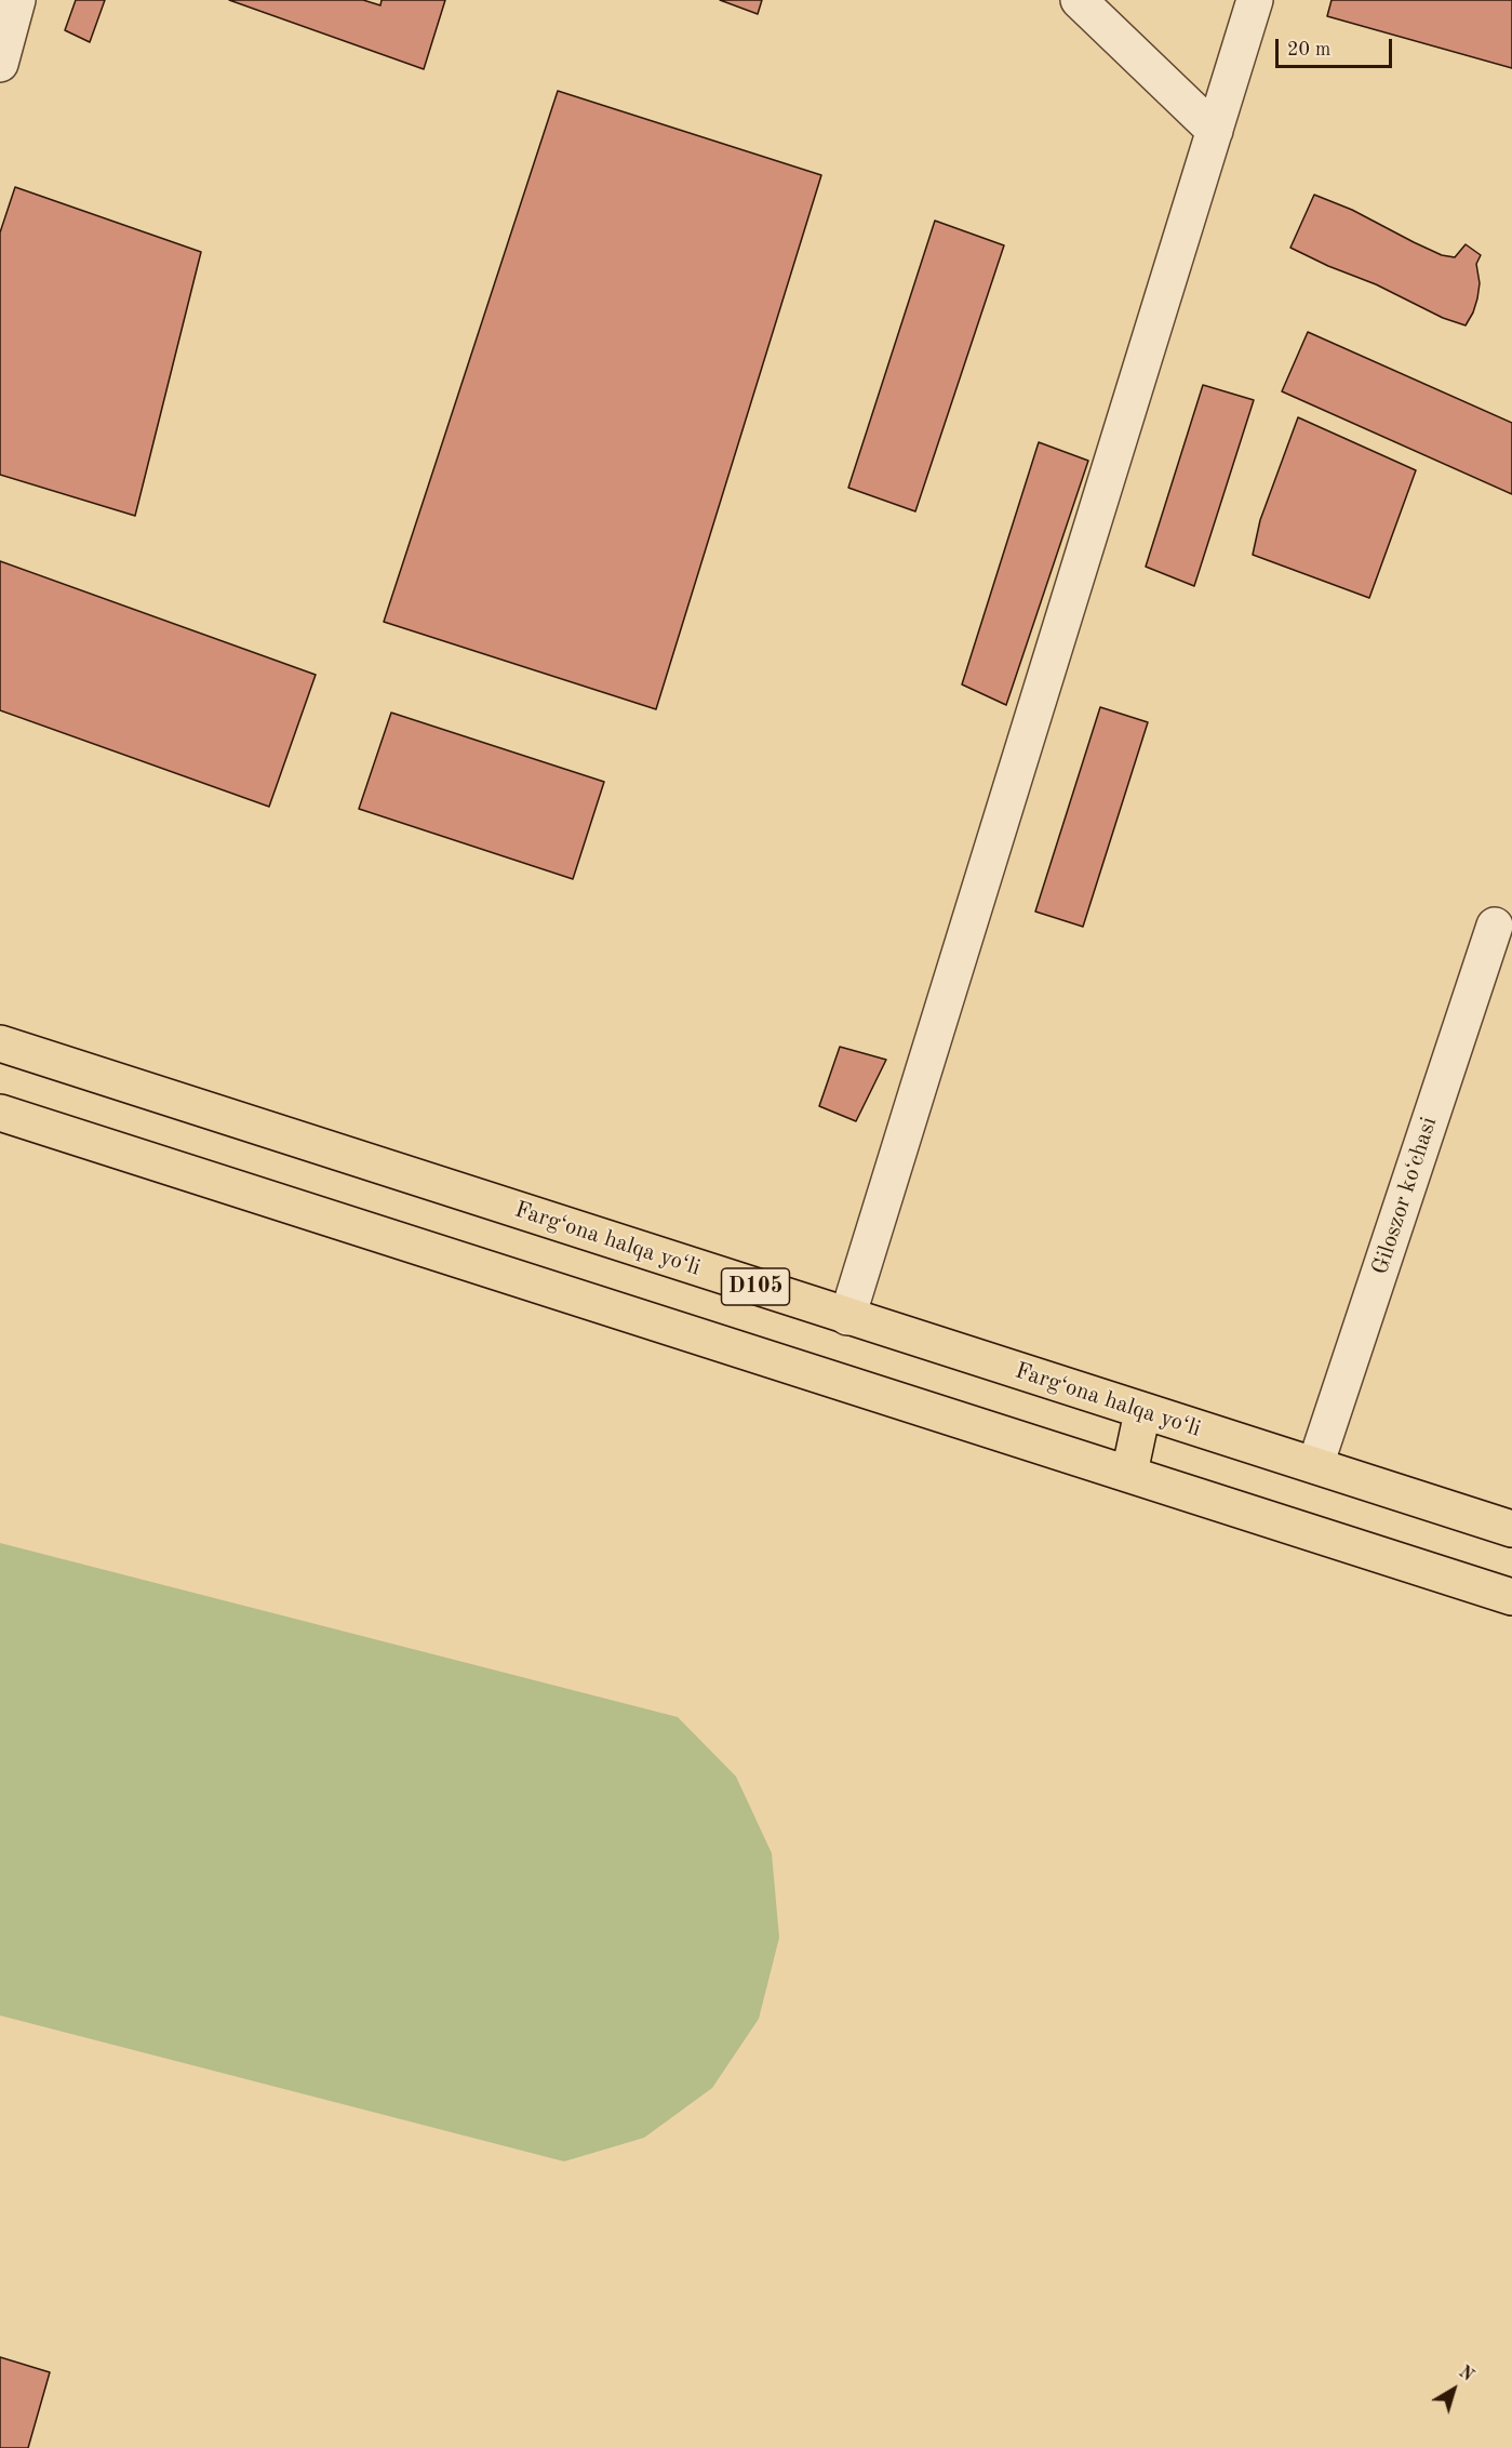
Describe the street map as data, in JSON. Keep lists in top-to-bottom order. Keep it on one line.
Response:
{"streets":{"highway":["Farg‘ona halqa yo‘li","D105"],"street":["Giloszor koʻchasi"]},"crossings":[["Giloszor koʻchasi","Farg‘ona halqa yo‘li"]],"scale_bar":"20 m","north":"top right"}
